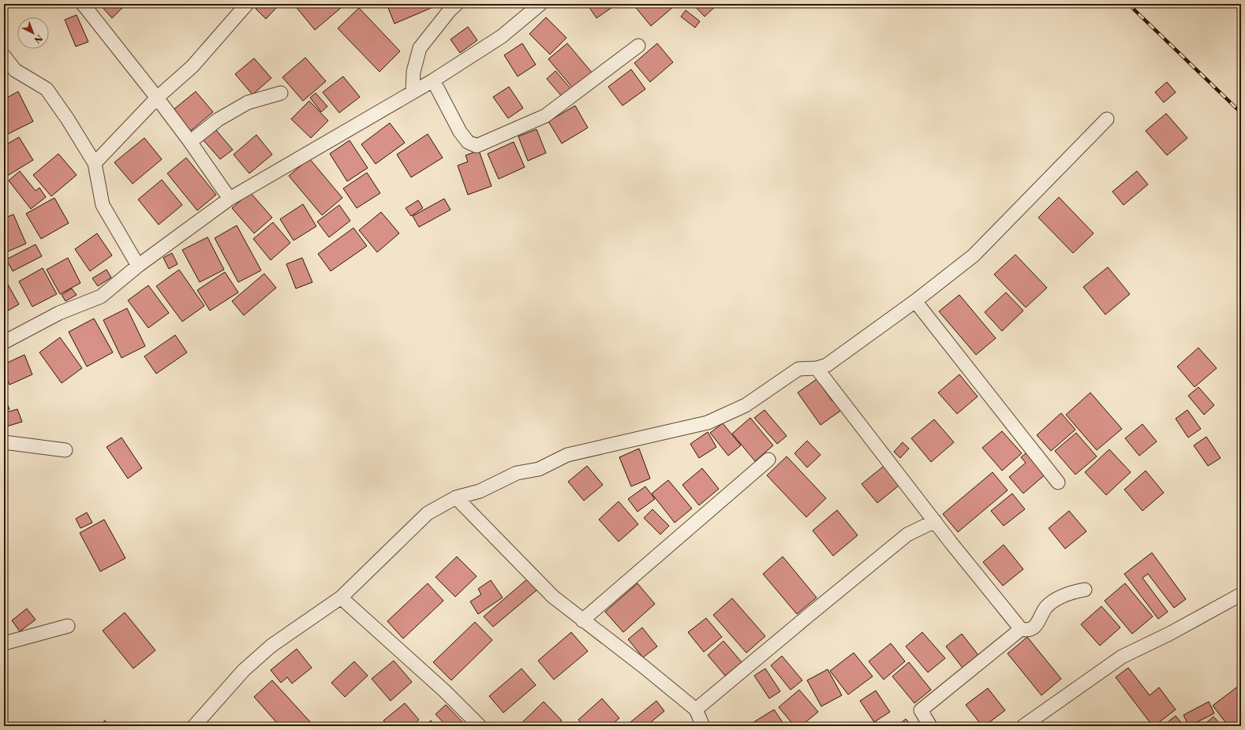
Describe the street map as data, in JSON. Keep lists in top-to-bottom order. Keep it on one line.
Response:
{"north":"bottom right"}
